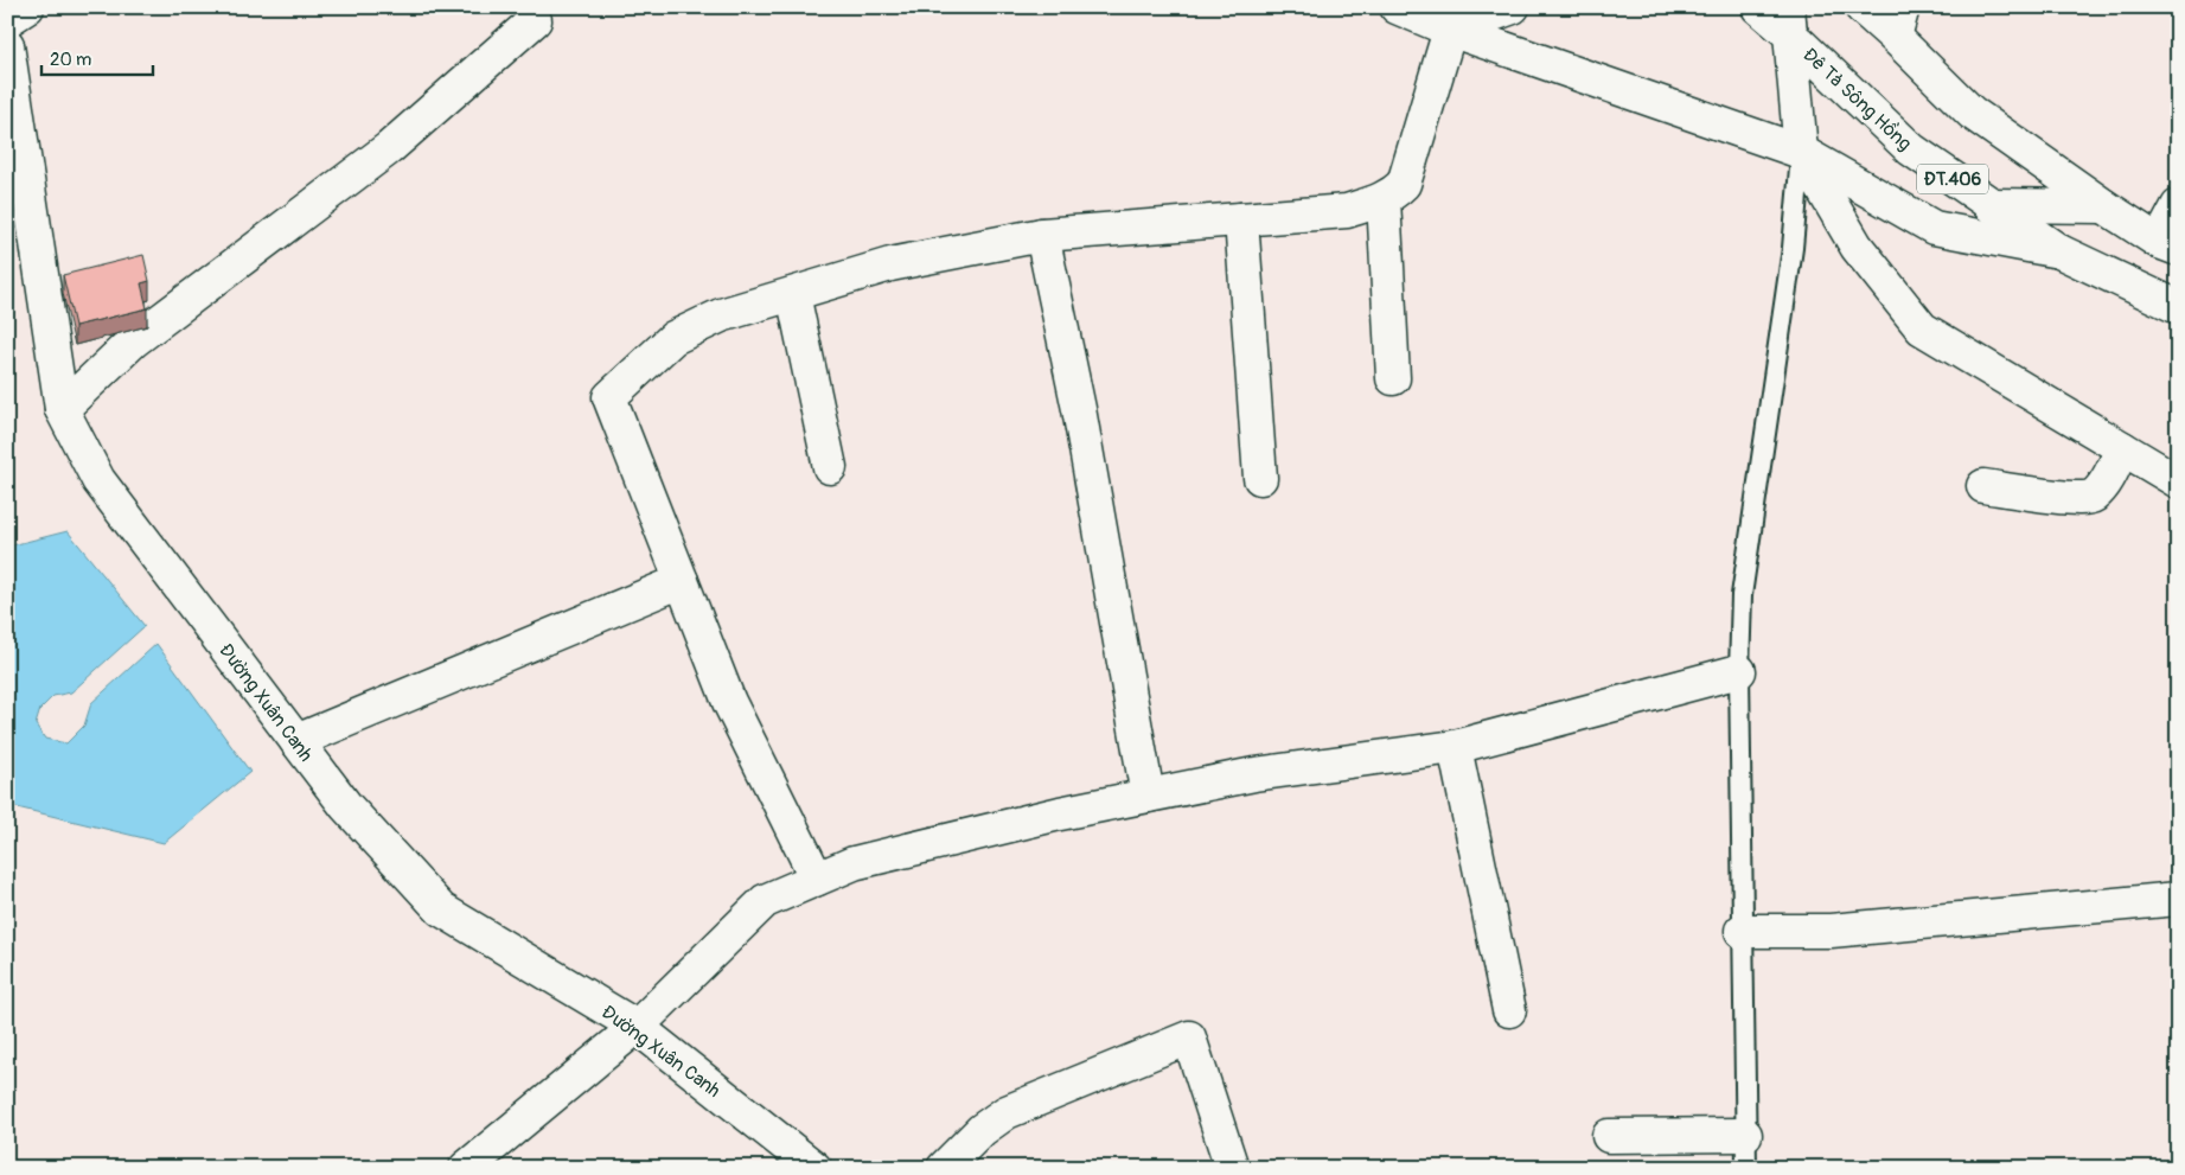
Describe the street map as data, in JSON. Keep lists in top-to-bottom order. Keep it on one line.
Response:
{"streets":{"street":["Đê Tả Sông Hồng","ĐT.406","Đường Xuân Canh"]},"scale_bar":"20 m"}
